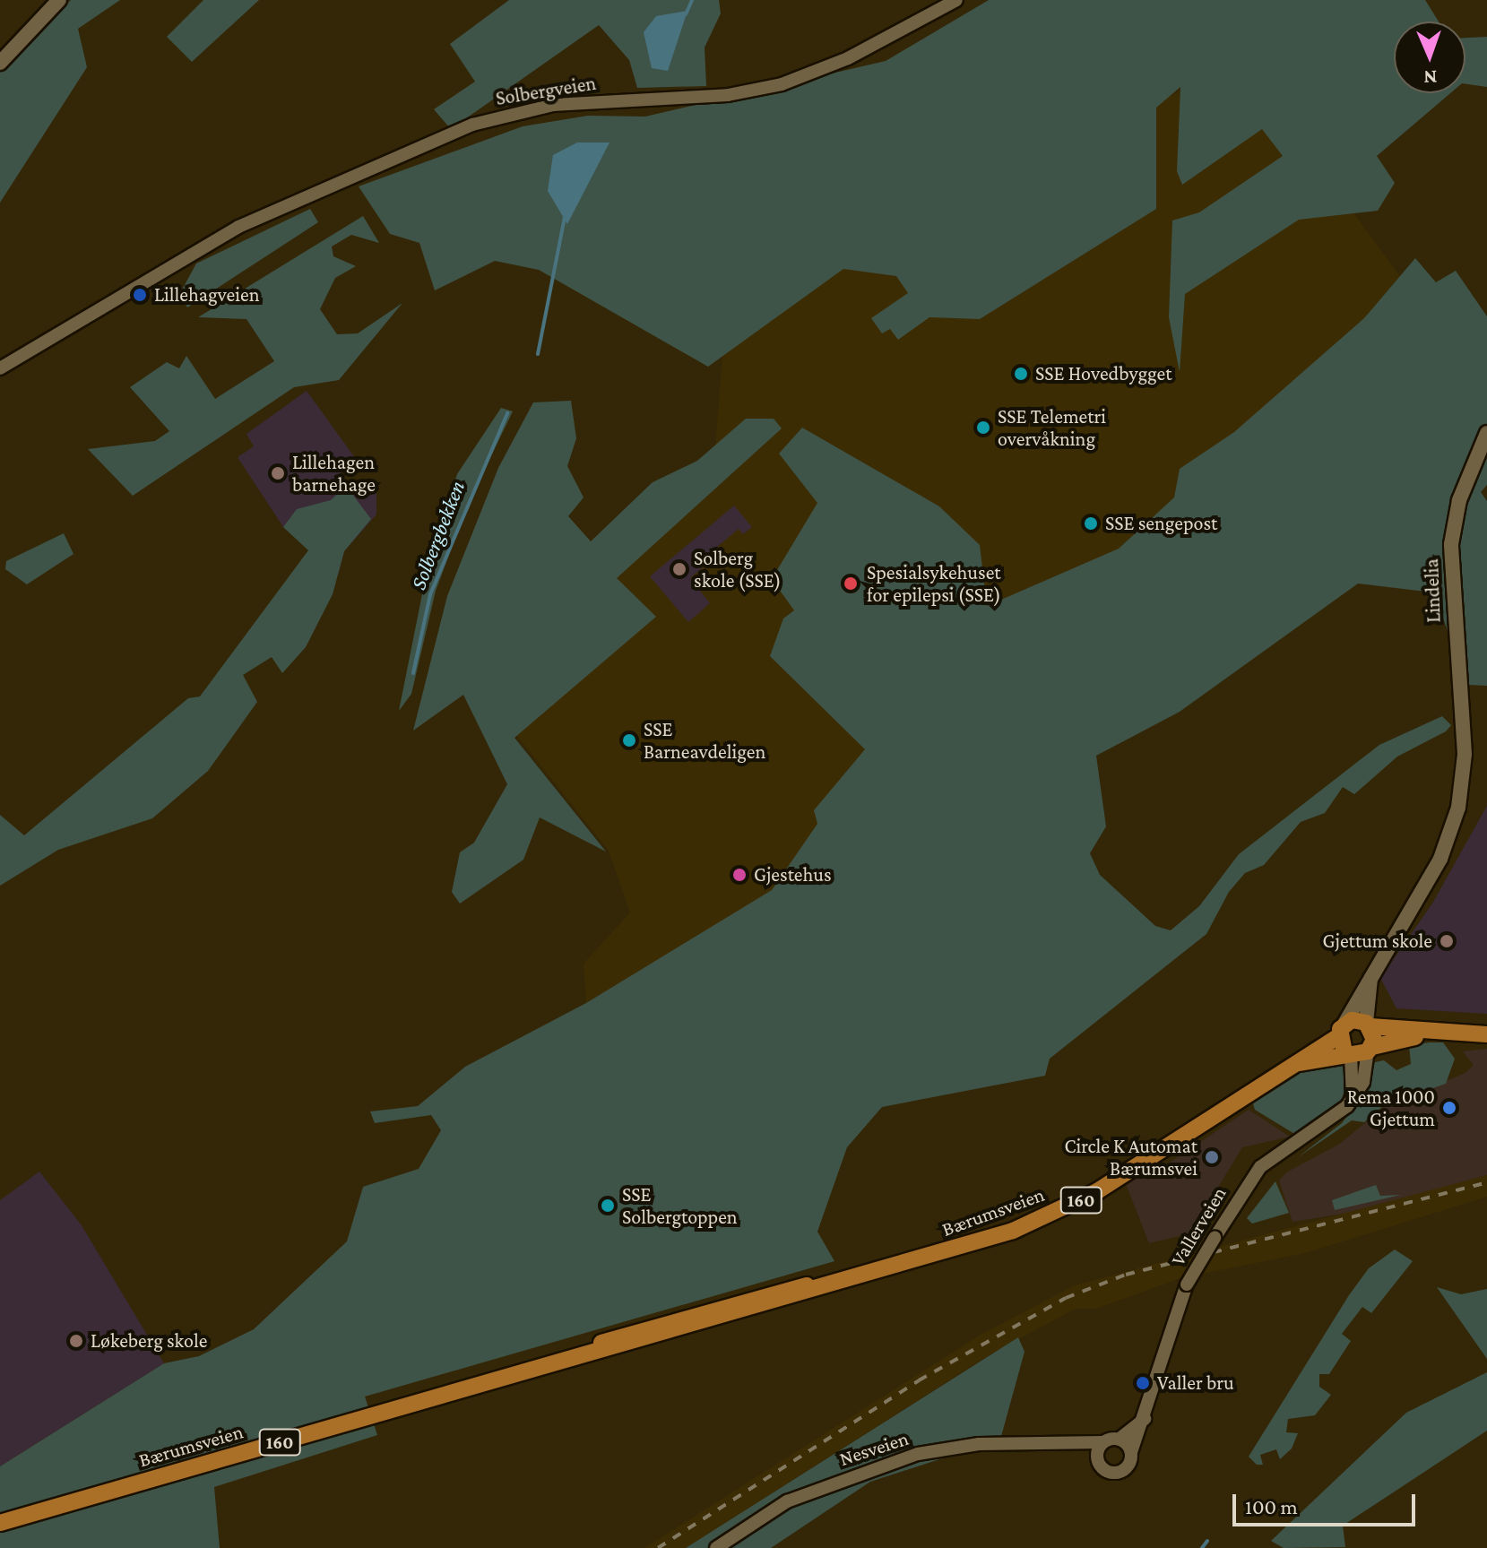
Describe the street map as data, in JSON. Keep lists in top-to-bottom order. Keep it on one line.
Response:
{"streets":{"main road":["Lindelia","160","Bærumsveien"],"street":["Solbergveien","Vallerveien","Nesveien"]},"crossings":[["160","Bærumsveien"],["160","Vallerveien"],["Vallerveien","Nesveien"]],"water":["Solbergbekken"],"places":["Lillehagveien","SSE Hovedbygget","SSE Telemetri overvåkning","Lillehagen barnehage","SSE sengepost","Solberg skole (SSE)","Spesialsykehuset for epilepsi (SSE)","SSE Barneavdeligen","Gjestehus","Gjettum skole","Rema 1000 Gjettum","Circle K Automat Bærumsvei","SSE Solbergtoppen","Løkeberg skole","Valler bru"],"scale_bar":"100 m","north":"bottom"}
